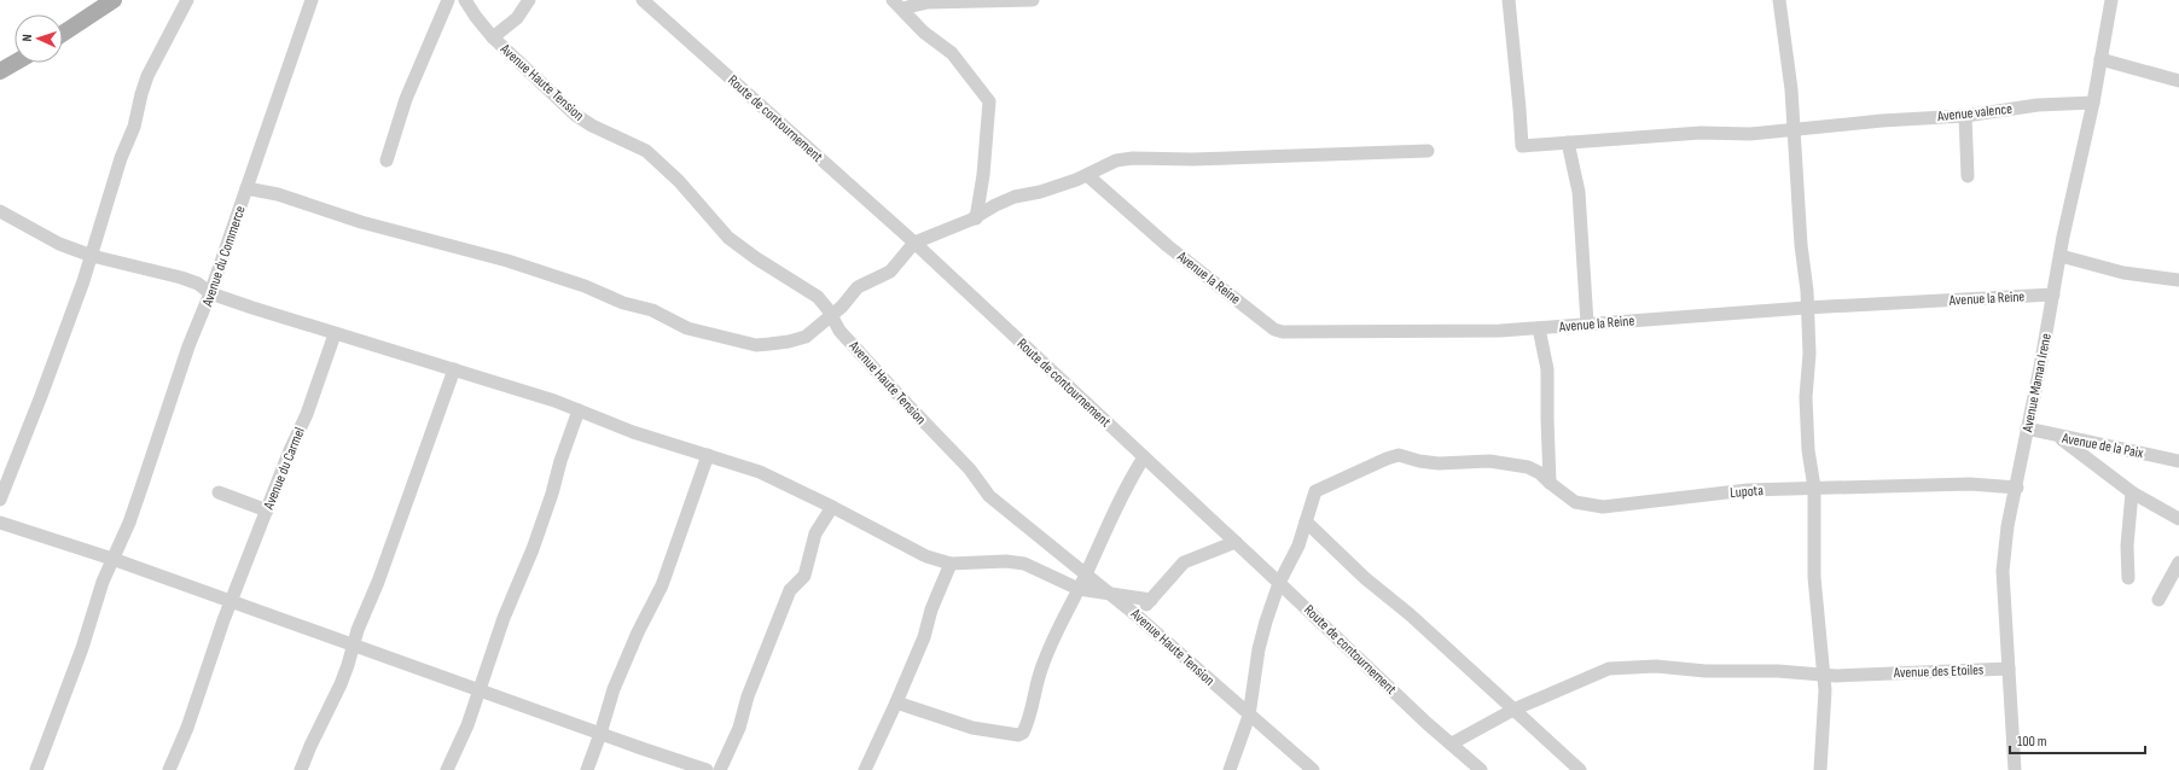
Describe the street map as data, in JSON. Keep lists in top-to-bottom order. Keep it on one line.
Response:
{"streets":{"street":["Avenue Haute Tension","Avenue valence","Route de contournement","Avenue du Commerce","Avenue la Reine","Avenue Maman Irene","Avenue de la Paix","Avenue du Carmel","Lupota","Avenue des Etoiles"]},"crossings":[["Avenue Haute Tension","Lupota"],["Avenue valence","Avenue Maman Irene"],["Route de contournement","Lupota"],["Route de contournement","Avenue des Etoiles"],["Avenue la Reine","Avenue Maman Irene"],["Avenue Maman Irene","Avenue de la Paix"],["Avenue Maman Irene","Lupota"],["Avenue Maman Irene","Avenue des Etoiles"]],"scale_bar":"100 m","north":"left"}
